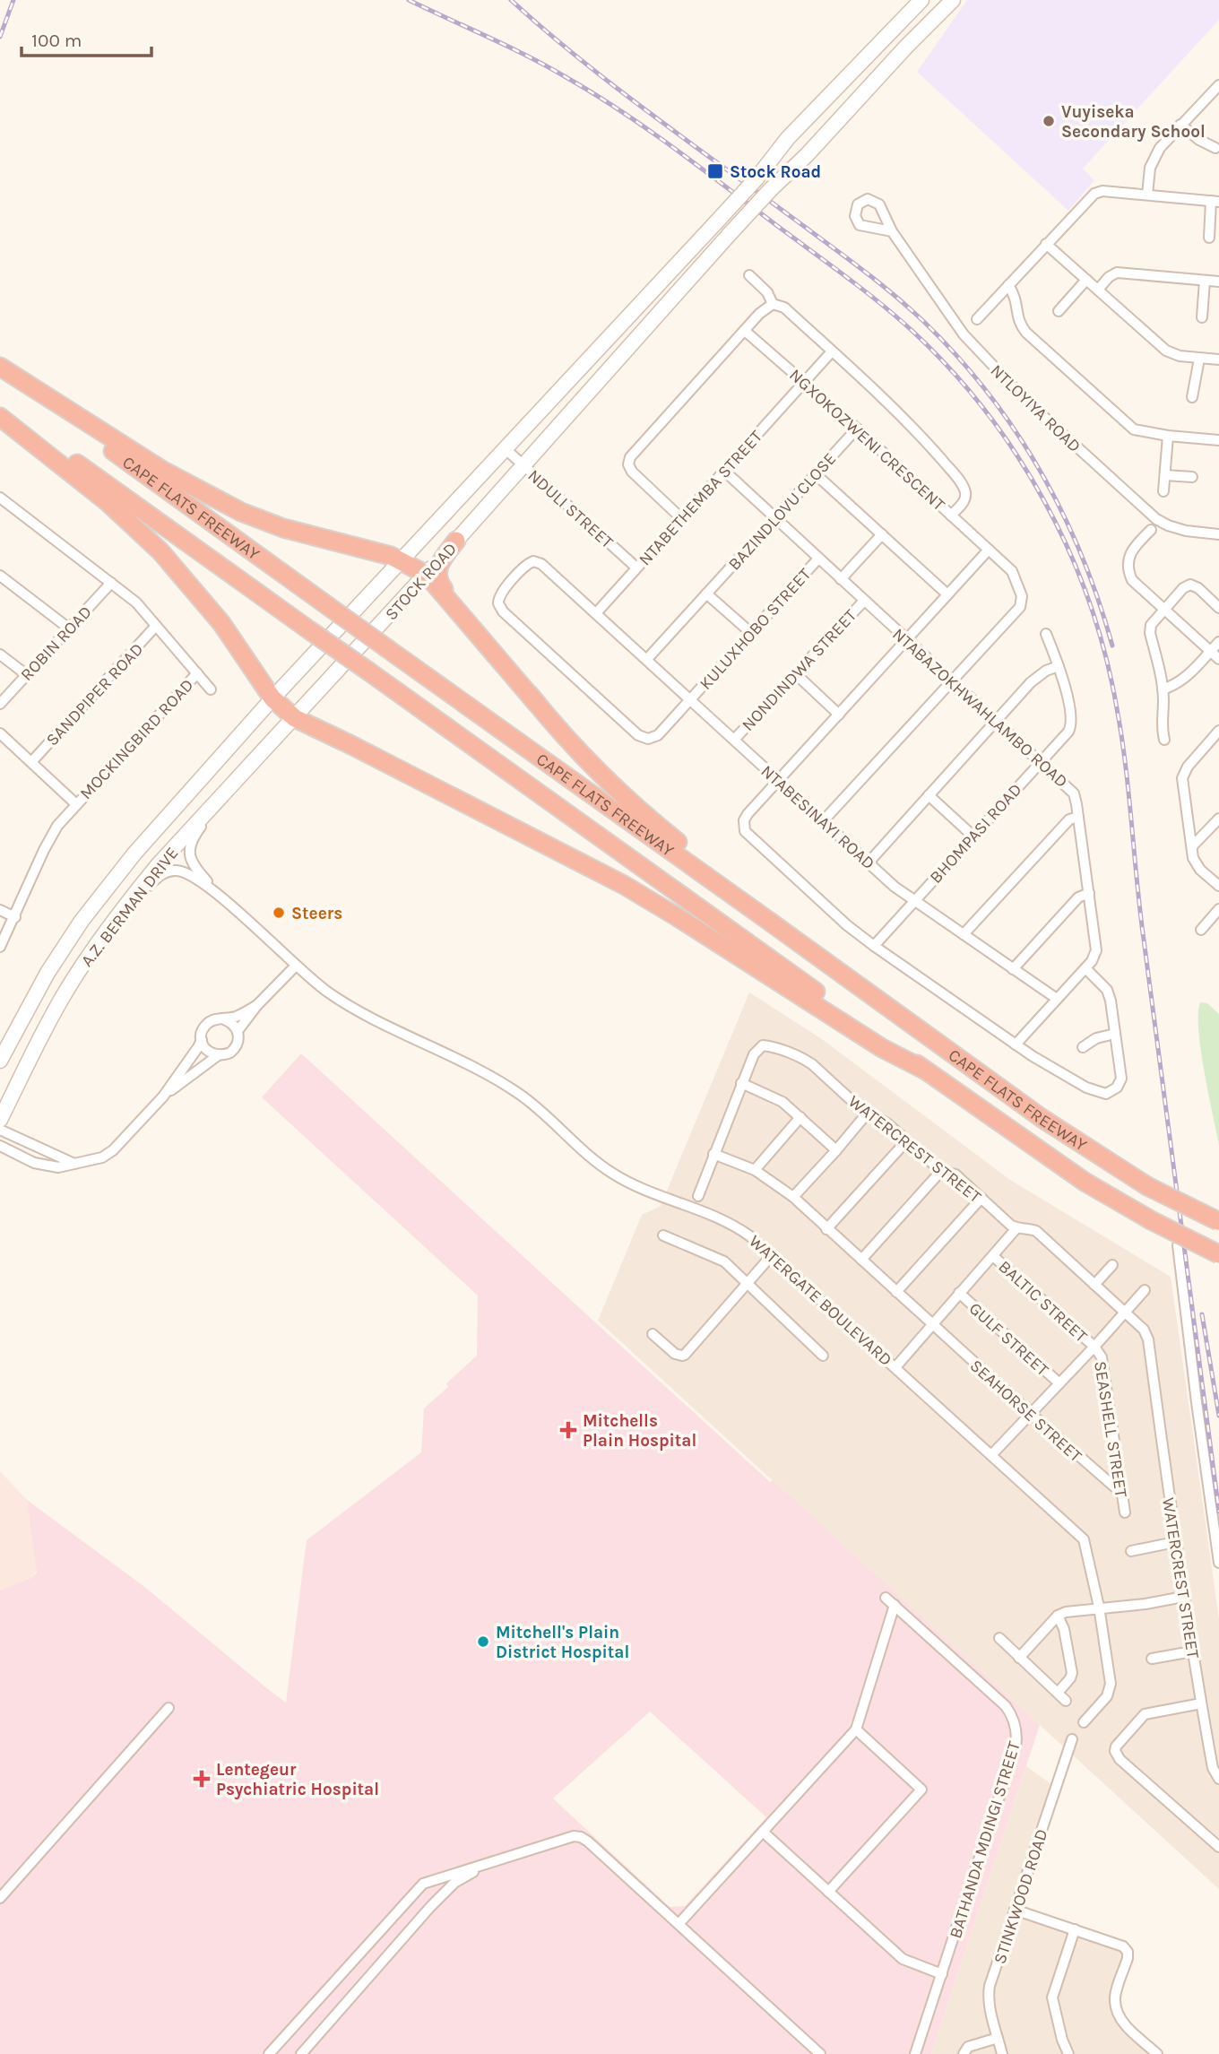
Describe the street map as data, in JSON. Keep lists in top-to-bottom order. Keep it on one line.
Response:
{"streets":{"highway":["CAPE FLATS FREEWAY"],"main road":["STOCK ROAD","A.Z. BERMAN DRIVE"],"street":["NTLOYIYA ROAD","NGXOKOZWENI CRESCENT","NTABETHEMBA STREET","NDULI STREET","BAZINDLOVU CLOSE","KULUXHOBO STREET","ROBIN ROAD","NONDINDWA STREET","SANDPIPER ROAD","NTABAZOKHWAHLAMBO ROAD","MOCKINGBIRD ROAD","NTABESINAYI ROAD","BHOMPASI ROAD","WATERCREST STREET","WATERGATE BOULEVARD","BALTIC STREET","GULF STREET","SEAHORSE STREET","SEASHELL STREET","BATHANDA MDINGI STREET","STINKWOOD ROAD"]},"crossings":[["NGXOKOZWENI CRESCENT","NTABETHEMBA STREET"],["NGXOKOZWENI CRESCENT","BAZINDLOVU CLOSE"],["NGXOKOZWENI CRESCENT","NTABAZOKHWAHLAMBO ROAD"],["NTABETHEMBA STREET","NDULI STREET"],["NTABETHEMBA STREET","KULUXHOBO STREET"],["NTABETHEMBA STREET","NTABAZOKHWAHLAMBO ROAD"],["NTABETHEMBA STREET","NTABESINAYI ROAD"],["NDULI STREET","STOCK ROAD"],["BAZINDLOVU CLOSE","NTABAZOKHWAHLAMBO ROAD"],["BAZINDLOVU CLOSE","NTABESINAYI ROAD"],["STOCK ROAD","A.Z. BERMAN DRIVE"],["KULUXHOBO STREET","NTABAZOKHWAHLAMBO ROAD"],["KULUXHOBO STREET","NTABESINAYI ROAD"],["ROBIN ROAD","MOCKINGBIRD ROAD"],["NONDINDWA STREET","NTABAZOKHWAHLAMBO ROAD"],["NONDINDWA STREET","NTABESINAYI ROAD"],["SANDPIPER ROAD","MOCKINGBIRD ROAD"],["NTABAZOKHWAHLAMBO ROAD","NTABESINAYI ROAD"],["NTABAZOKHWAHLAMBO ROAD","BHOMPASI ROAD"],["NTABESINAYI ROAD","BHOMPASI ROAD"],["A.Z. BERMAN DRIVE","WATERGATE BOULEVARD"],["BALTIC STREET","SEASHELL STREET"],["SEAHORSE STREET","SEASHELL STREET"]],"places":{"other":["Vuyiseka Secondary School","Steers","Mitchell's Plain District Hospital"],"transit":["Stock Road"],"health":["Mitchells Plain Hospital","Lentegeur Psychiatric Hospital"]},"scale_bar":"100 m"}
